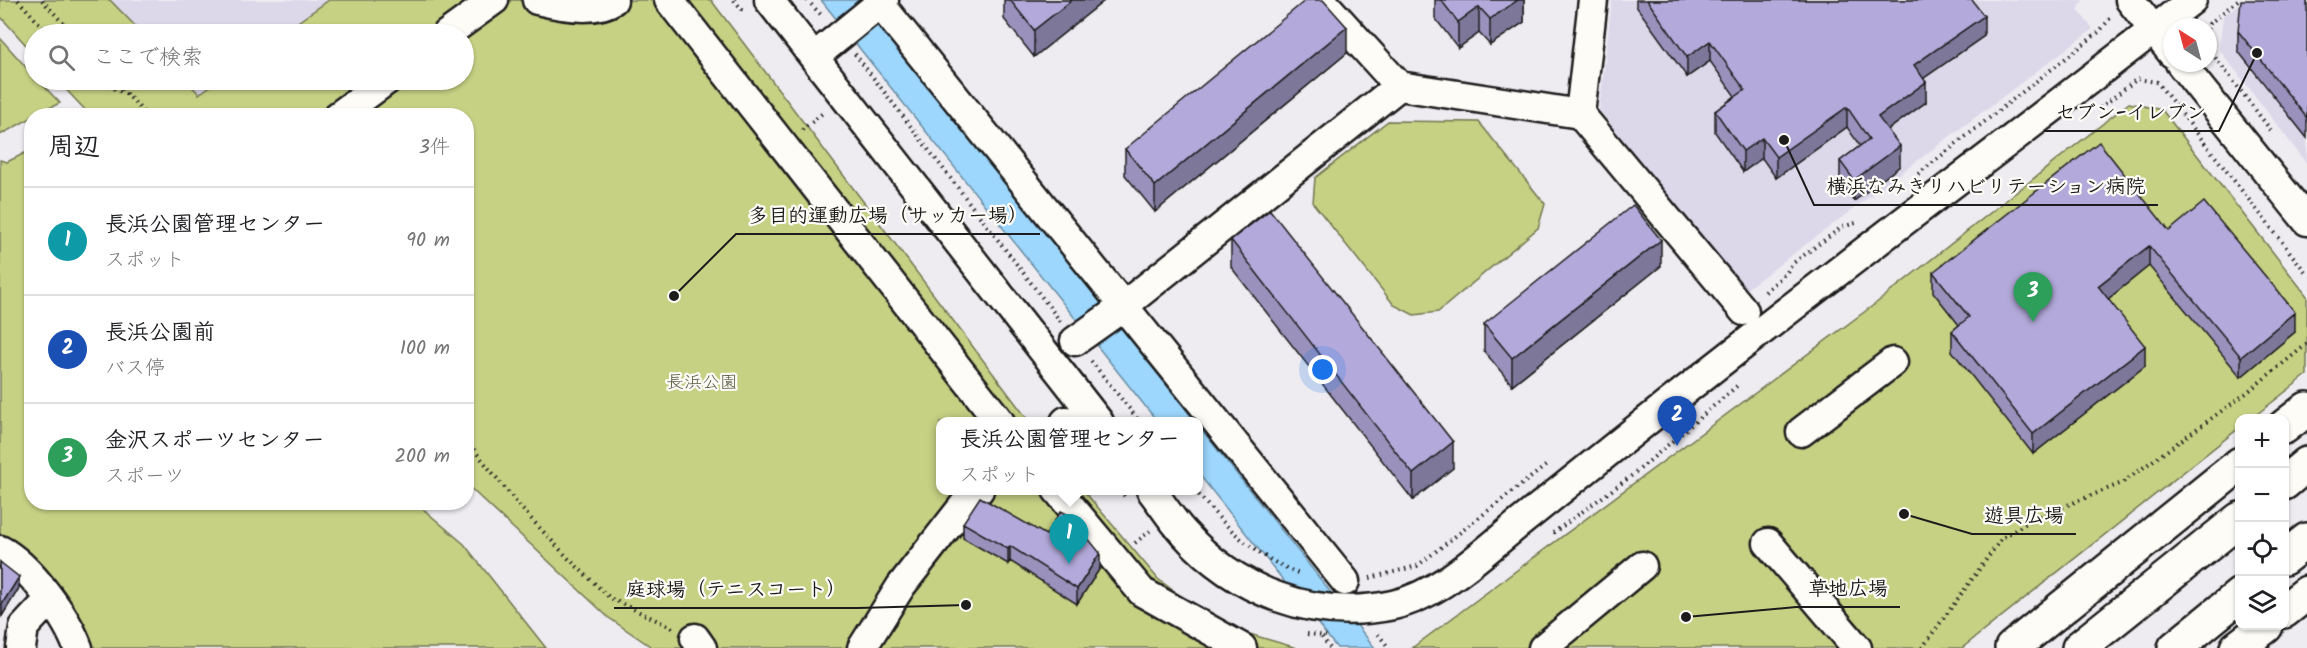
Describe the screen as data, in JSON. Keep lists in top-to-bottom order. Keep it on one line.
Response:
{"parks":["長浜公園"],"places":["セブン-イレブン","横浜なみきリハビリテーション病院","多目的運動広場（サッカー場）","遊具広場","庭球場（テニスコート）","草地広場"],"north":"top left","page":{"search":"ここで検索","heading":["周辺","3件"],"list":[{"mark":"1","name":"長浜公園管理センター","note":"スポット","value":"90 m"},{"mark":"2","name":"長浜公園前","note":"バス停","value":"100 m"},{"mark":"3","name":"金沢スポーツセンター","note":"スポーツ","value":"200 m"}],"pins":["3","2","1"],"map_buttons":["+","−"],"popup":["長浜公園管理センター","スポット"]}}
